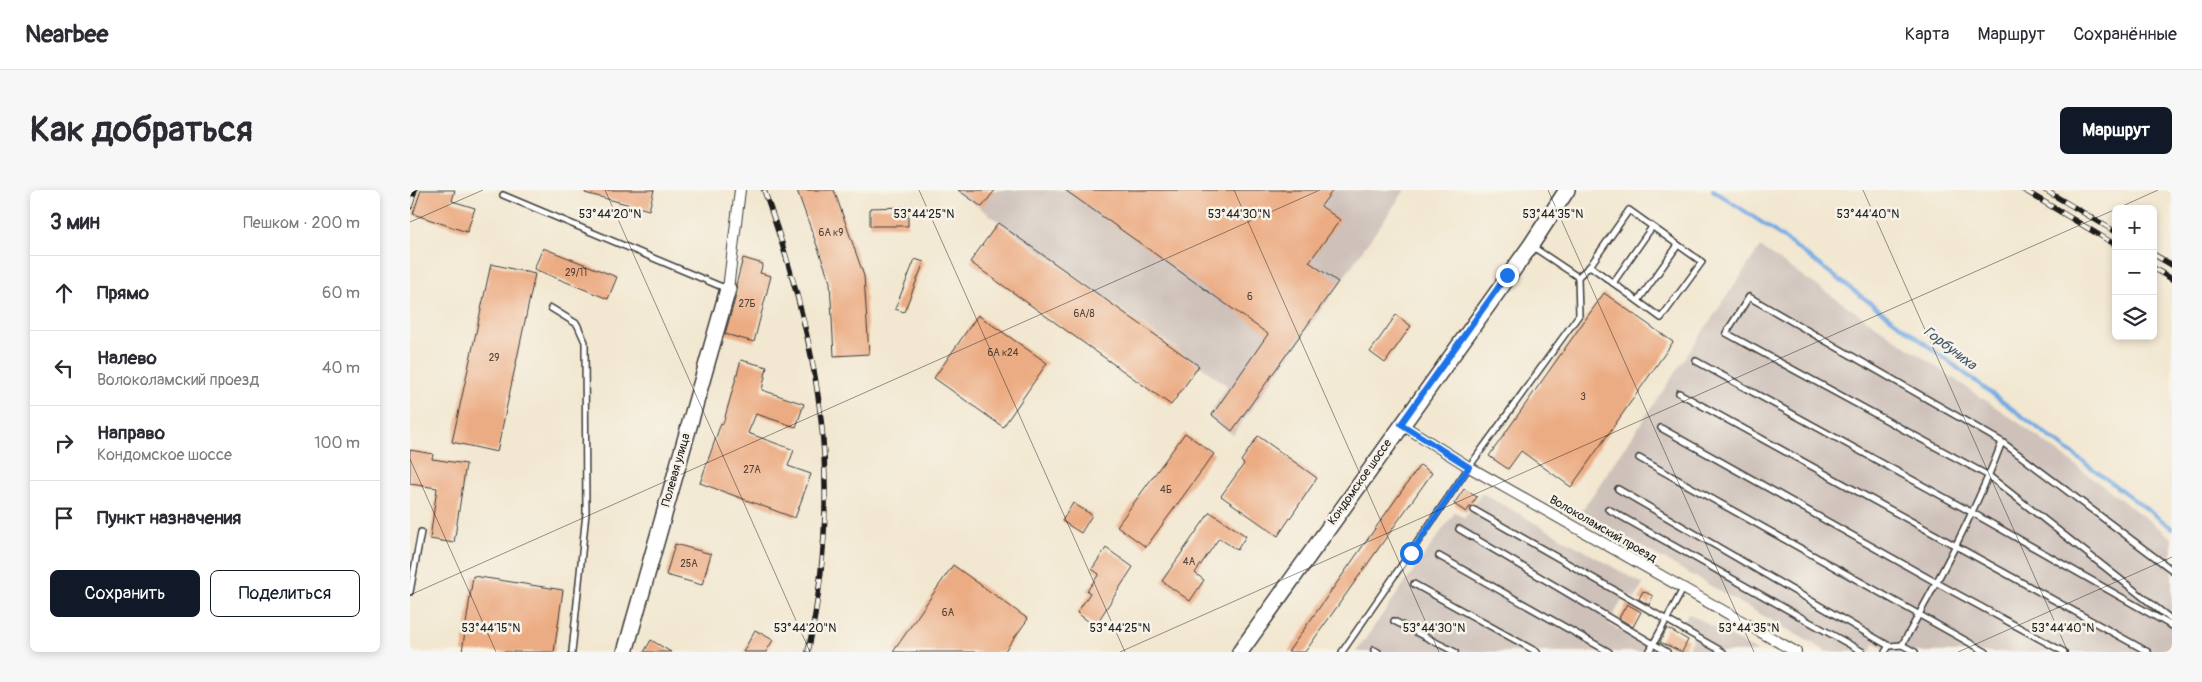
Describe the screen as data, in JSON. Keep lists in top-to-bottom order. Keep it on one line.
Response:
{"streets":{"street":["Полевая улица","Кондомское шоссе","Волоколамский проезд"]},"crossings":[["Кондомское шоссе","Волоколамский проезд"]],"water":["Горбуниха"],"house_numbers":["6А к9","29/11","6","27Б","6А/8","6А к24","29","3","27А","4Б","4А","25А","6А"],"page":{"header":"Nearbee","nav":["Карта","Маршрут","Сохранённые"],"buttons":["Маршрут",["Сохранить","Поделиться"]],"title":"Как добраться","heading":["3 мин","Пешком · 200 m"],"map_buttons":["+","−"],"list":[["Прямо","60 m"],["Налево","Волоколамский проезд","40 m"],["Направо","Кондомское шоссе","100 m"],"Пункт назначения"]},"coordinates":["53°44'20\"N","53°44'25\"N","53°44'30\"N","53°44'35\"N","53°44'40\"N","53°44'15\"N"]}
